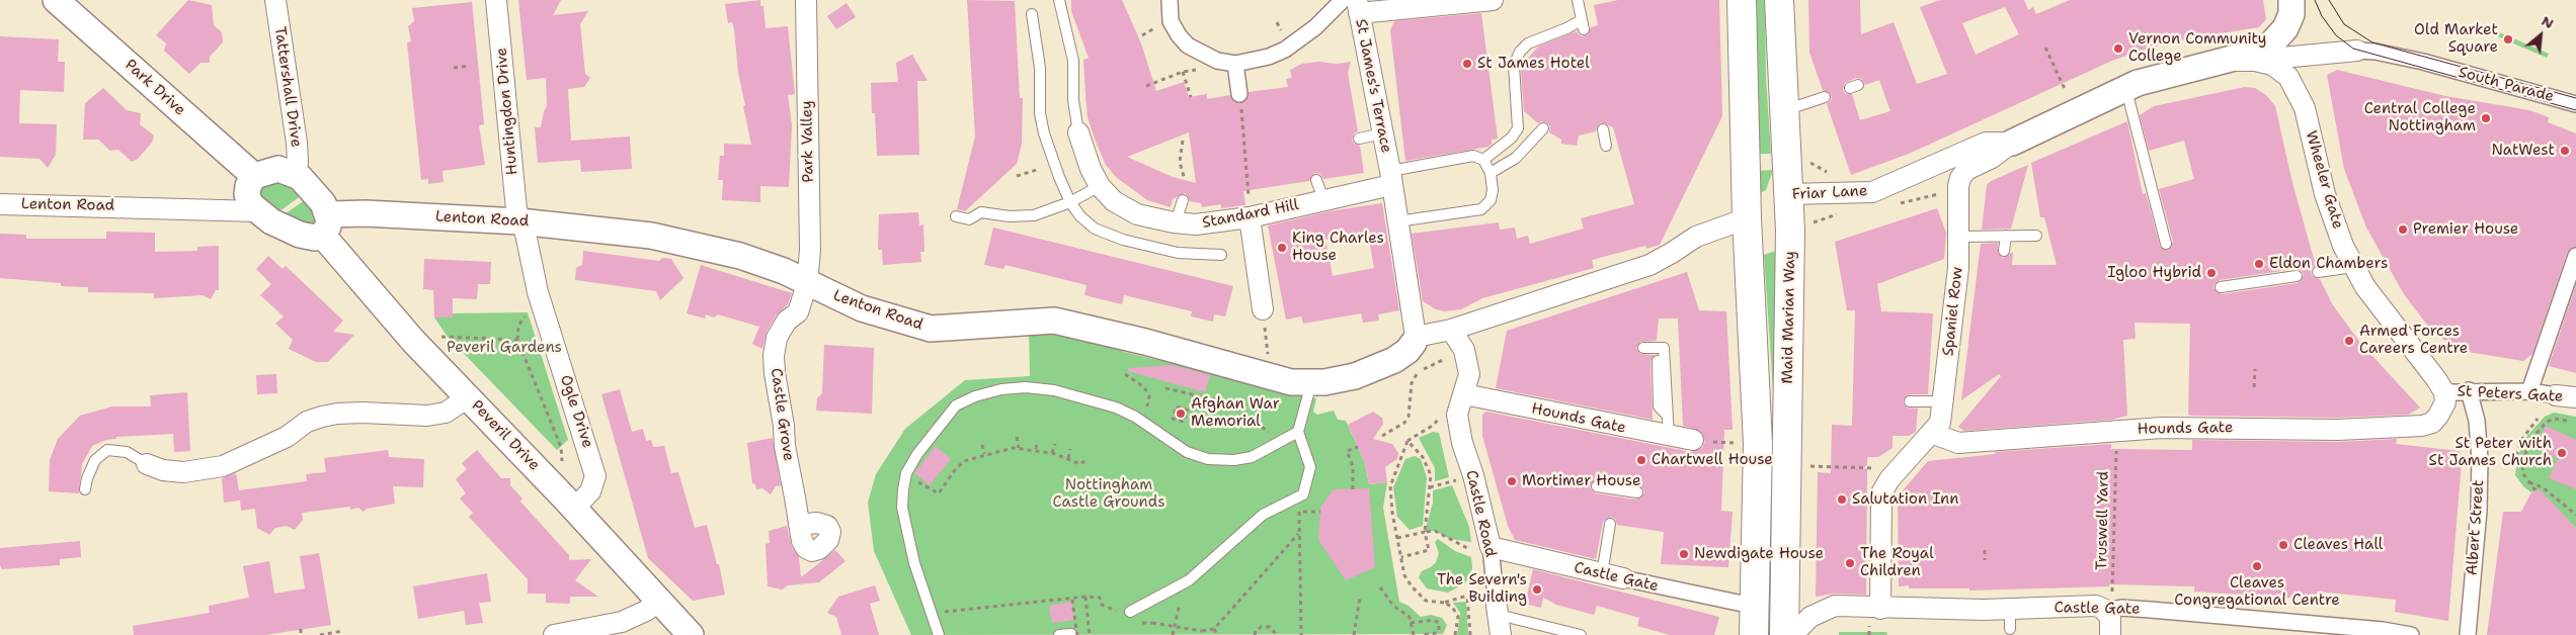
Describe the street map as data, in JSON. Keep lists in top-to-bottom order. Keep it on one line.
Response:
{"streets":{"main road":["Friar Lane","Maid Marian Way"],"street":["South Parade","St James's Terrace","Tattershall Drive","Park Drive","Huntingdon Drive","Park Valley","Wheeler Gate","Lenton Road","Standard Hill","Spaniel Row","St Peters Gate","Ogle Drive","Castle Grove","Hounds Gate","Peveril Drive","Castle Road","Albert Street","Castle Gate"],"path":["Truswell Yard"]},"crossings":[["South Parade","Wheeler Gate"],["St James's Terrace","Standard Hill"],["Huntingdon Drive","Lenton Road"],["Huntingdon Drive","Ogle Drive"],["Park Valley","Lenton Road"],["Park Valley","Castle Grove"],["Wheeler Gate","Friar Lane"],["Wheeler Gate","St Peters Gate"],["Wheeler Gate","Hounds Gate"],["Friar Lane","Lenton Road"],["Friar Lane","Maid Marian Way"],["Lenton Road","Ogle Drive"],["Lenton Road","Castle Grove"],["Lenton Road","Peveril Drive"],["Spaniel Row","Hounds Gate"],["Spaniel Row","Castle Gate"],["St Peters Gate","Hounds Gate"],["St Peters Gate","Albert Street"],["Ogle Drive","Peveril Drive"],["Hounds Gate","Castle Road"],["Hounds Gate","Truswell Yard"],["Castle Road","Castle Gate"],["Truswell Yard","Castle Gate"]],"parks":["Peveril Gardens","Nottingham Castle Grounds"],"places":["Old Market Square","Vernon Community College","St James Hotel","Central College Nottingham","NatWest","Premier House","King Charles House","Eldon Chambers","Igloo Hybrid","Armed Forces Careers Centre","Afghan War Memorial","St Peter with St James Church","Chartwell House","Mortimer House","Salutation Inn","Cleaves Hall","Newdigate House","The Royal Children","Cleaves Congregational Centre","The Severn's Building"],"north":"top right"}
